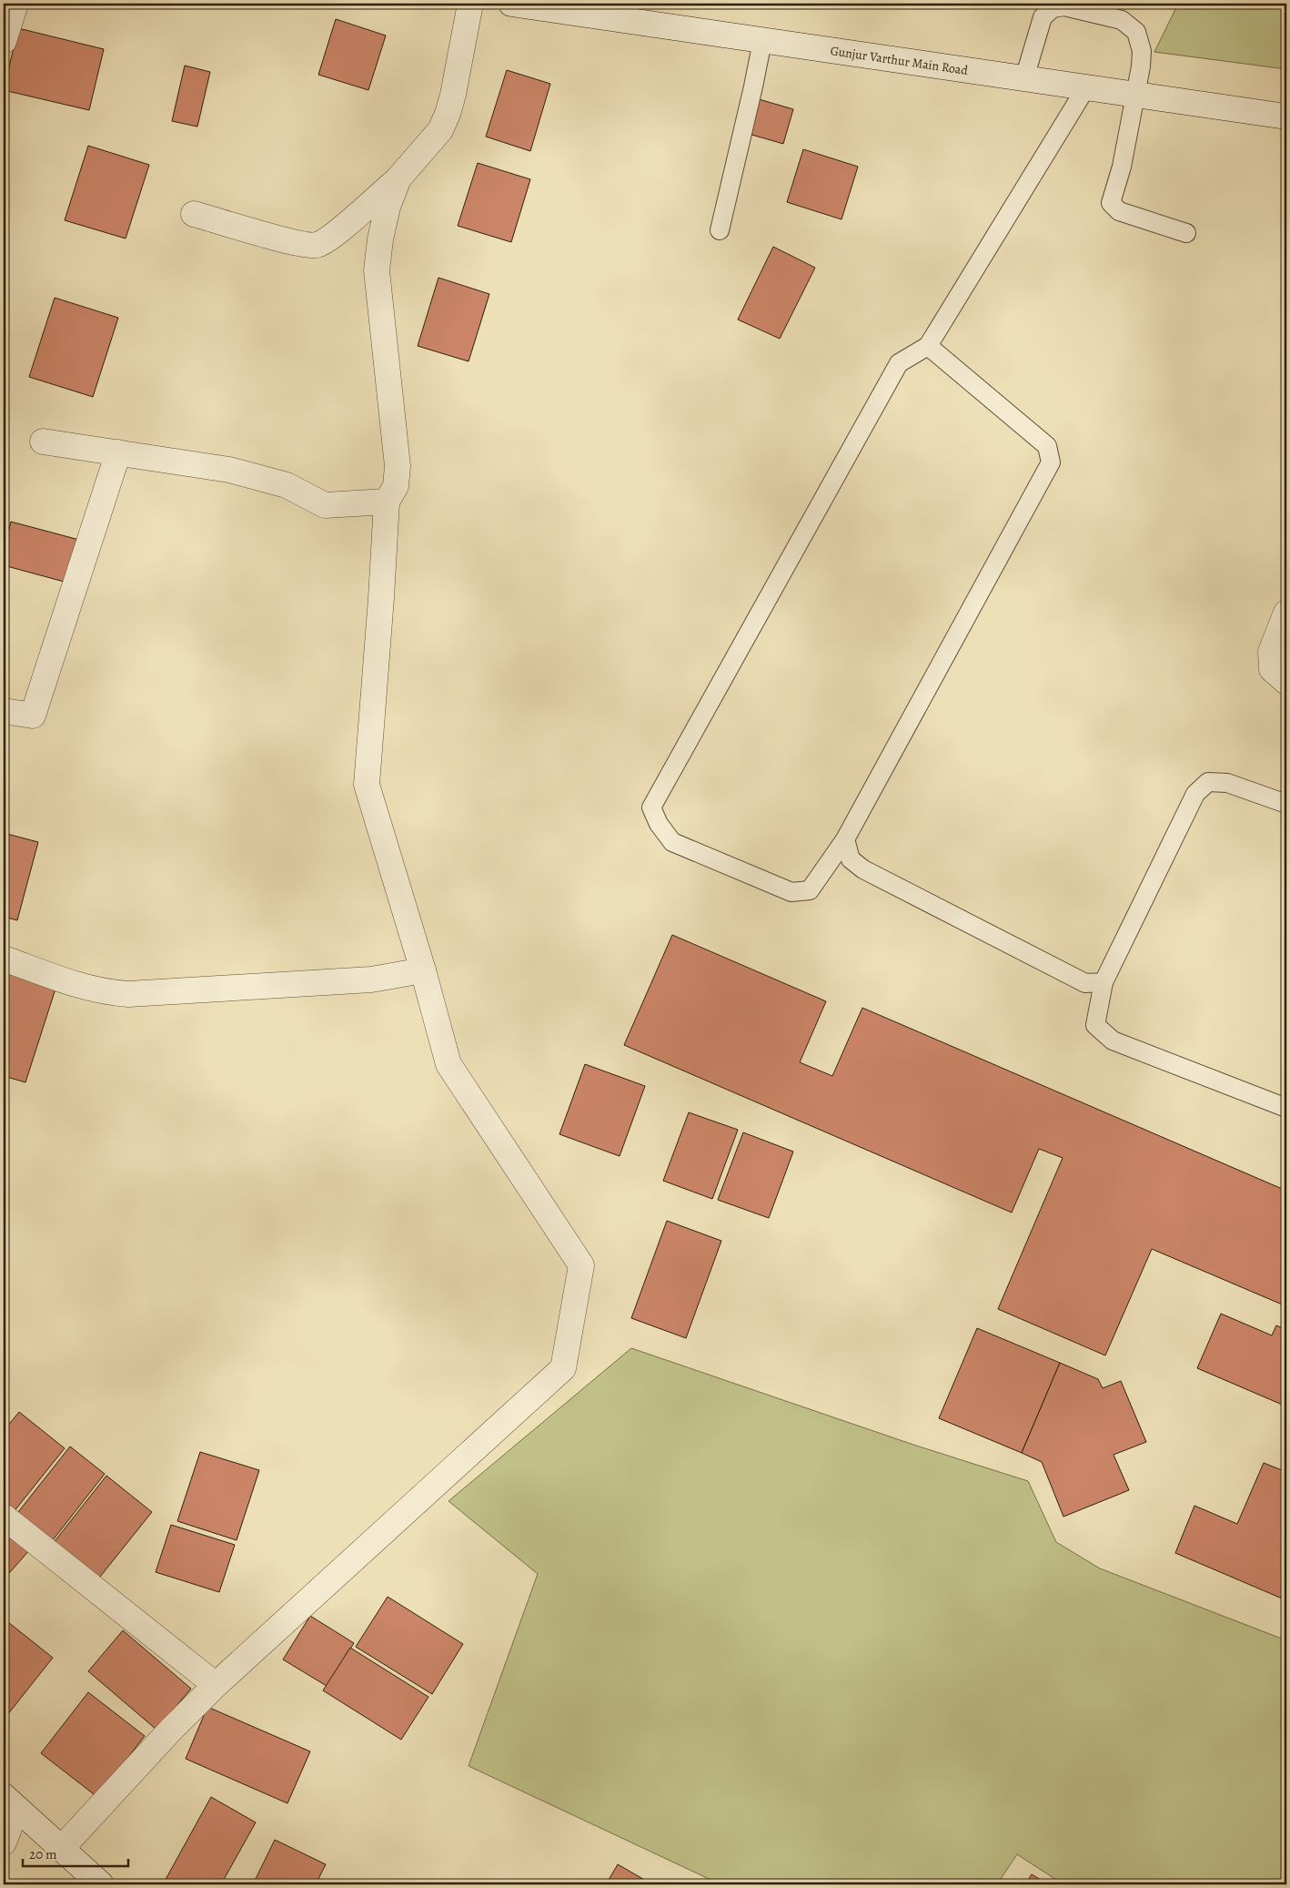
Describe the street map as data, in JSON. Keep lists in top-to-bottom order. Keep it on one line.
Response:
{"streets":{"street":["Gunjur Varthur Main Road"]},"scale_bar":"20 m"}
